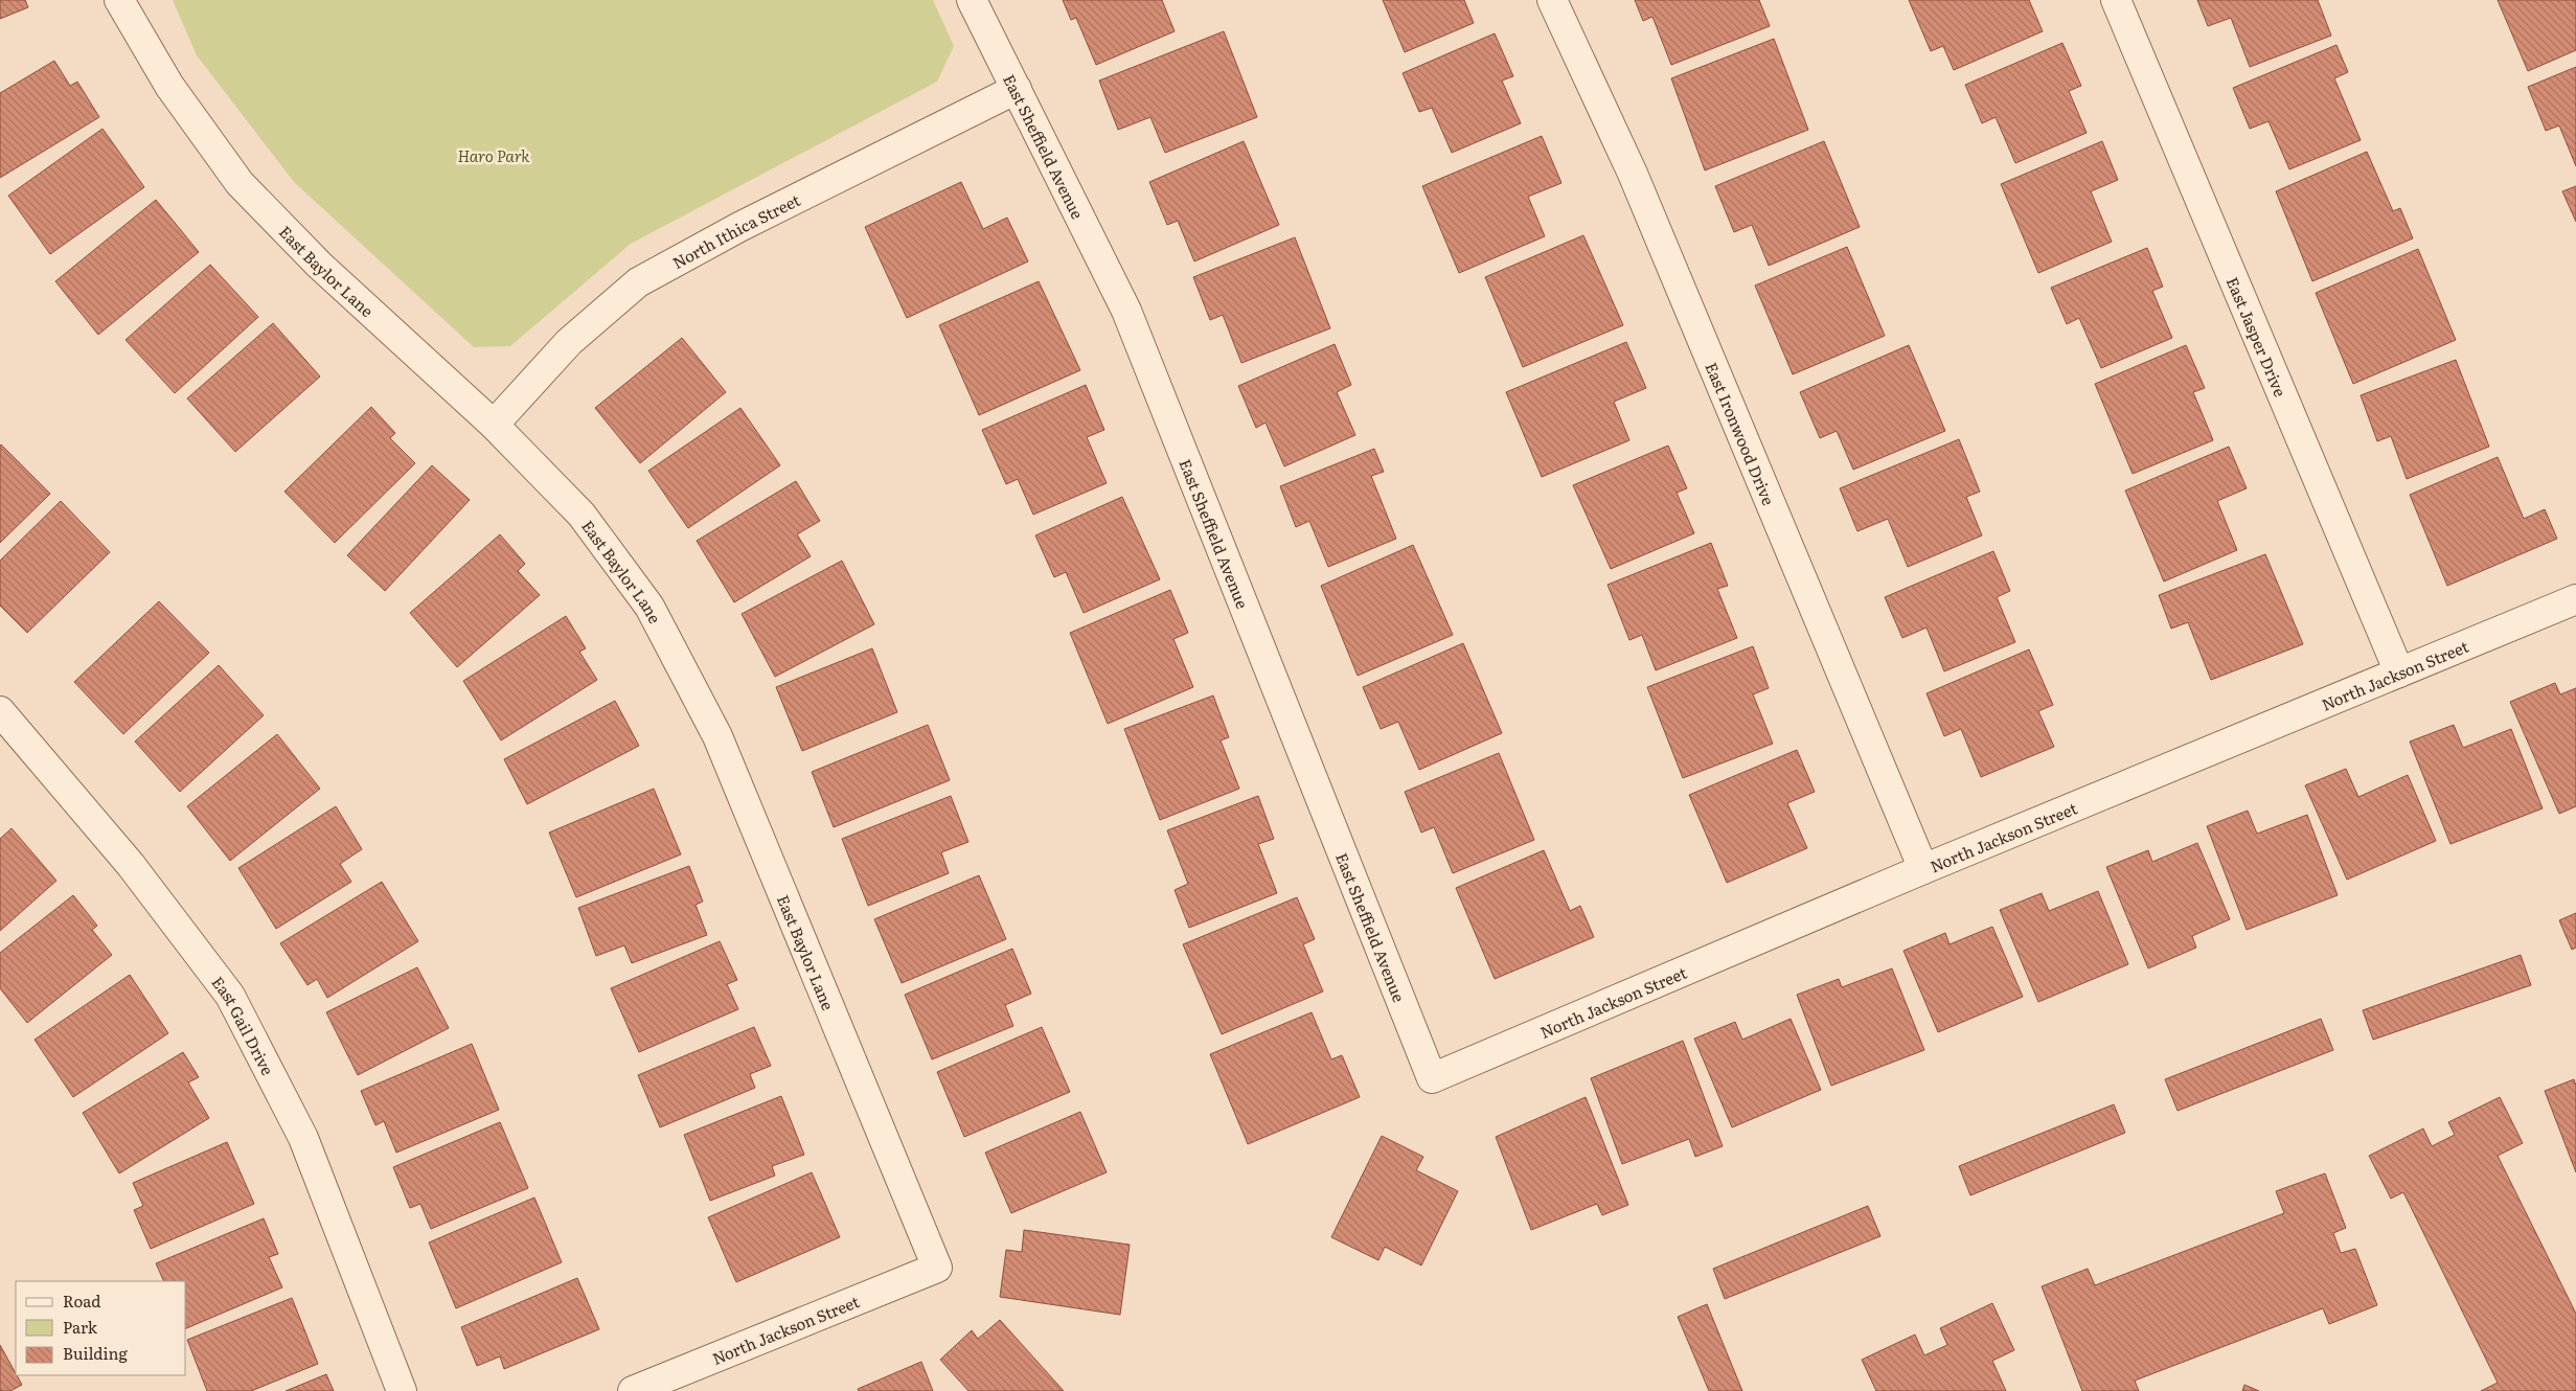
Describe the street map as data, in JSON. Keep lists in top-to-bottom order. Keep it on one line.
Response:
{"streets":{"street":["East Sheffield Avenue","North Ithica Street","East Baylor Lane","East Jasper Drive","East Ironwood Drive","North Jackson Street","East Gail Drive"]},"crossings":[["East Sheffield Avenue","North Ithica Street"],["East Sheffield Avenue","North Jackson Street"],["North Ithica Street","East Baylor Lane"],["East Baylor Lane","North Jackson Street"],["East Jasper Drive","North Jackson Street"],["East Ironwood Drive","North Jackson Street"]],"parks":["Haro Park"],"legend":["Road","Park","Building"]}
